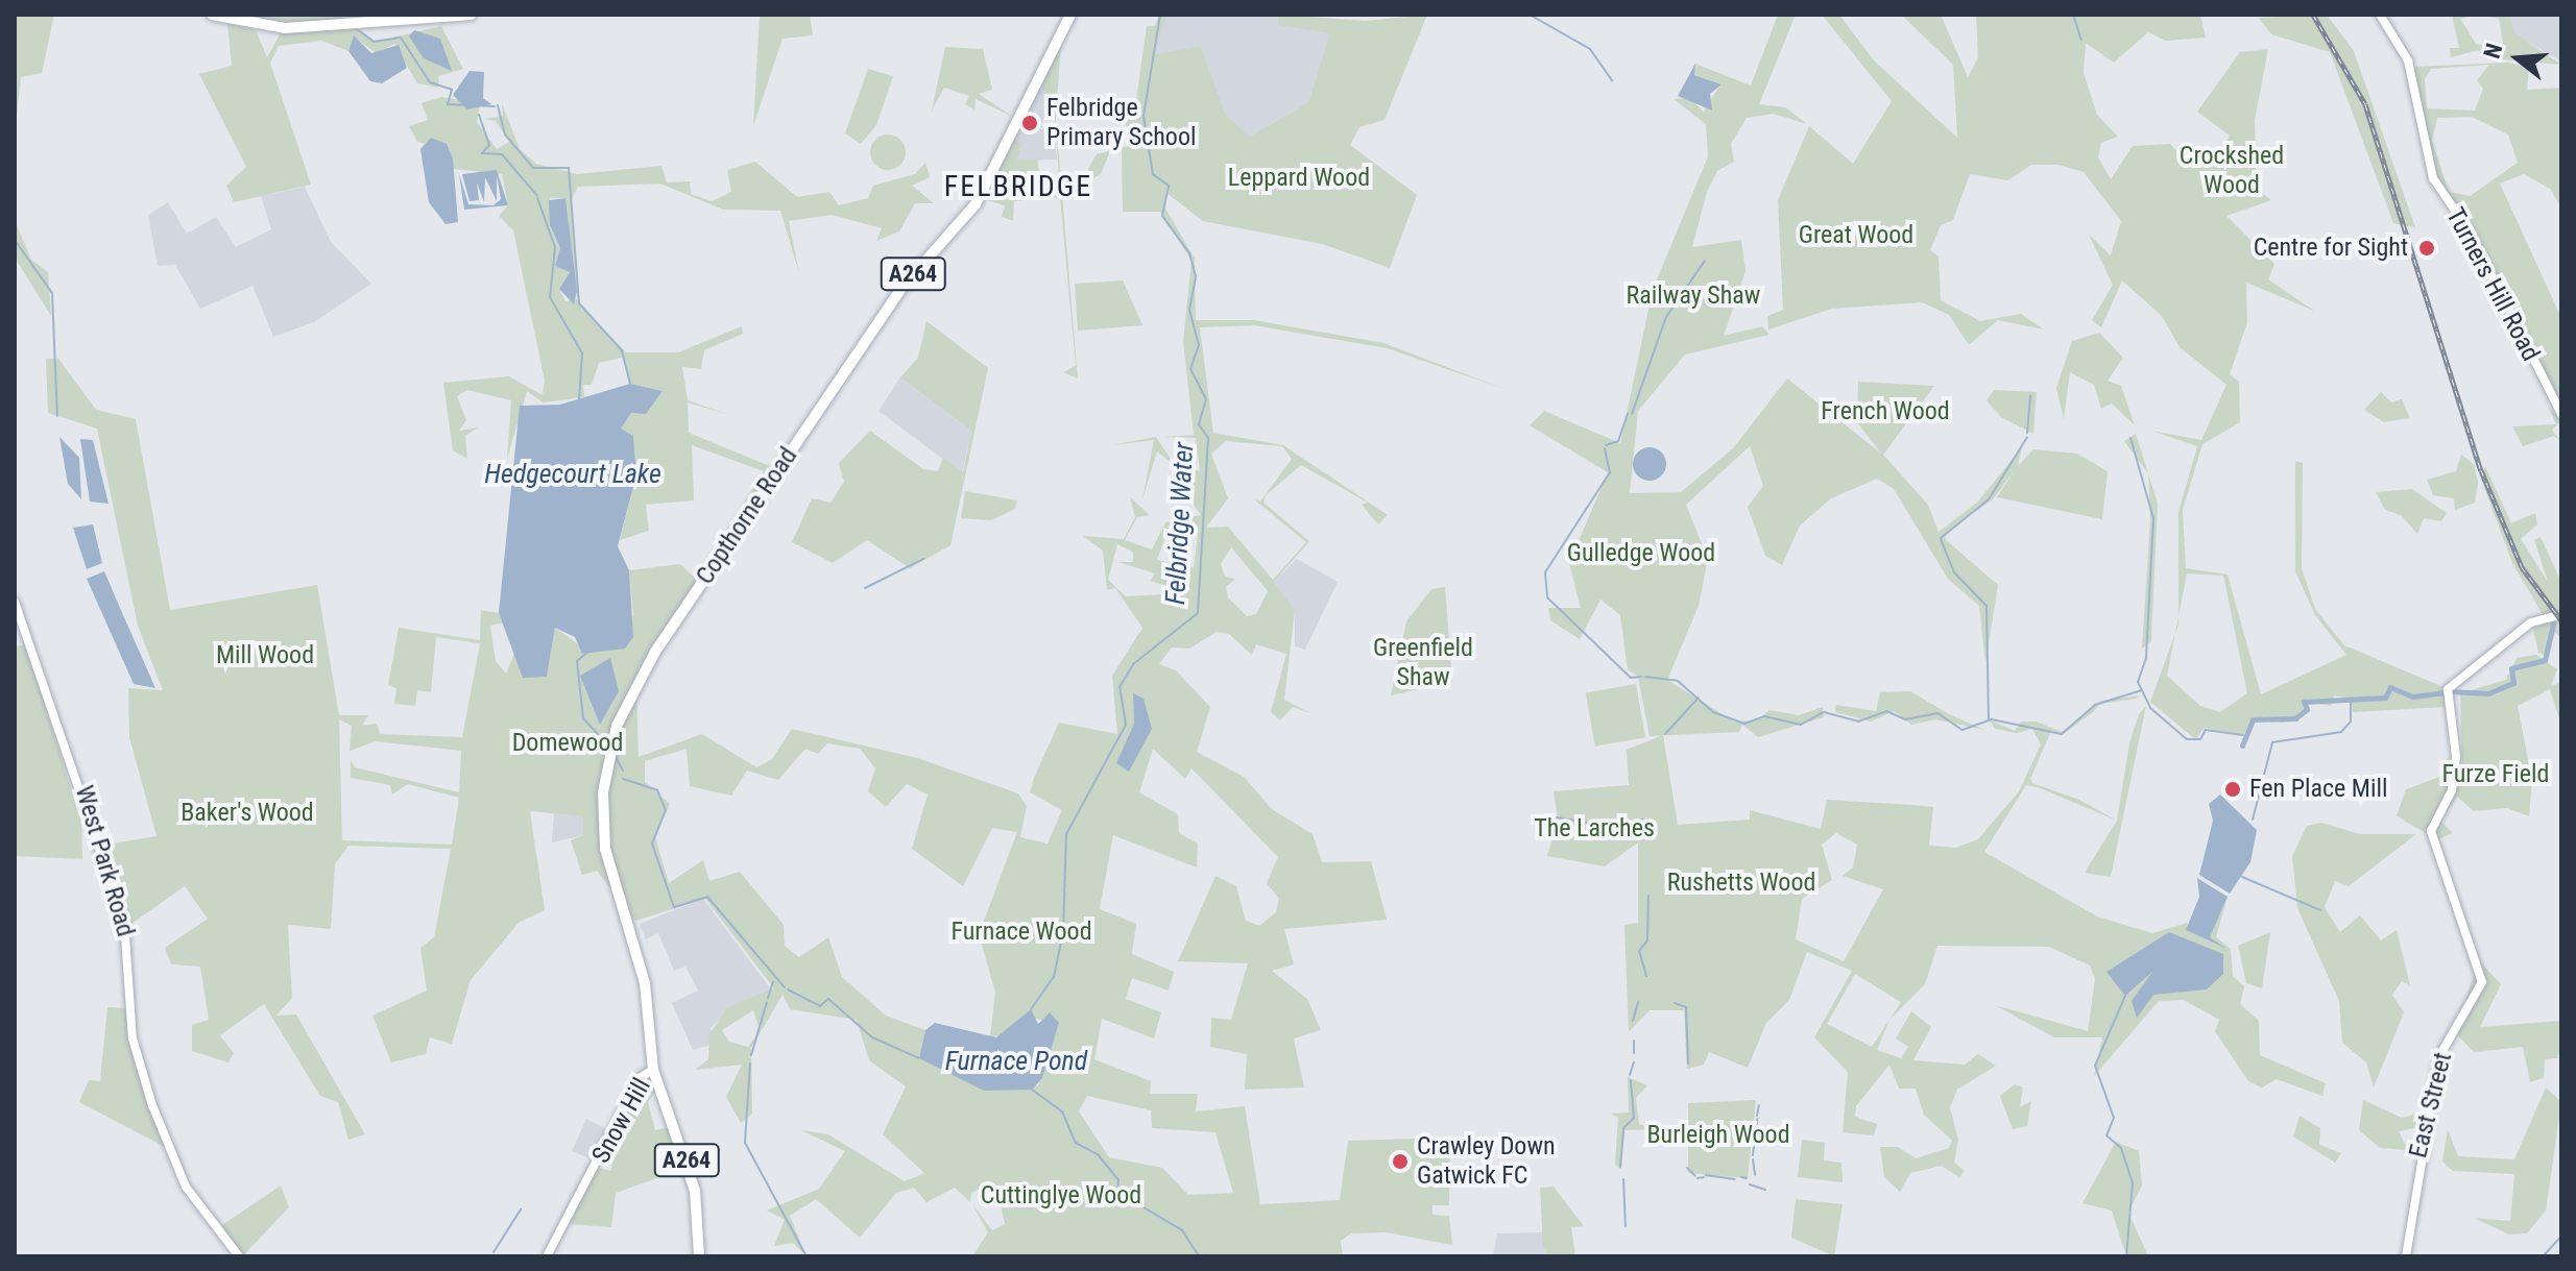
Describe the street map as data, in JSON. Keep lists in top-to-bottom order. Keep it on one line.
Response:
{"streets":{"highway":["A264","Copthorne Road","Snow Hill"],"main road":["Turners Hill Road","West Park Road","East Street"]},"crossings":[["Copthorne Road","Snow Hill"]],"districts":["FELBRIDGE"],"water":["Hedgecourt Lake","Felbridge Water","Furnace Pond"],"parks":["Crockshed Wood","Leppard Wood","Great Wood","Railway Shaw","French Wood","Gulledge Wood","Greenfield Shaw","Mill Wood","Domewood","Furze Field","Baker's Wood","The Larches","Rushetts Wood","Furnace Wood","Burleigh Wood","Cuttinglye Wood"],"places":["Felbridge Primary School","Centre for Sight","Fen Place Mill","Crawley Down Gatwick FC"],"north":"left"}
